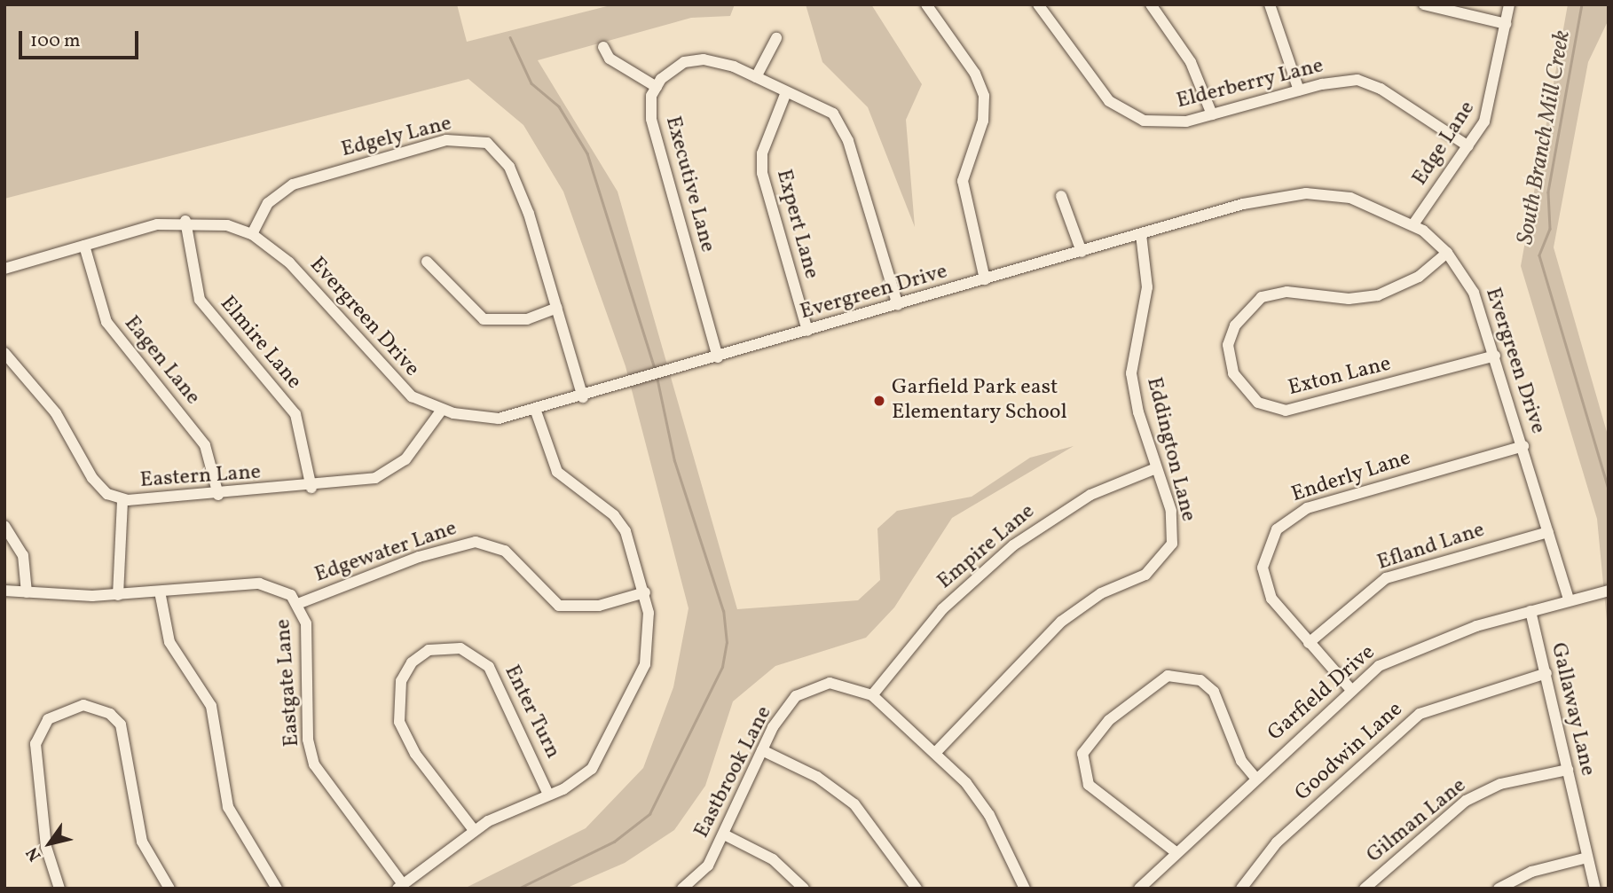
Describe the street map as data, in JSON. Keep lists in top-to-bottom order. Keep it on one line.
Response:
{"streets":{"street":["Elderberry Lane","Edgely Lane","Edge Lane","Executive Lane","Expert Lane","Evergreen Drive","Elmire Lane","Eagen Lane","Exton Lane","Eddington Lane","Eastern Lane","Enderly Lane","Empire Lane","Efland Lane","Edgewater Lane","Eastgate Lane","Garfield Drive","Gallaway Lane","Enter Turn","Goodwin Lane","Eastbrook Lane","Gilman Lane"]},"crossings":[["Elderberry Lane","Edge Lane"],["Edgely Lane","Evergreen Drive"],["Edge Lane","Evergreen Drive"],["Executive Lane","Evergreen Drive"],["Expert Lane","Evergreen Drive"],["Evergreen Drive","Elmire Lane"],["Evergreen Drive","Eagen Lane"],["Evergreen Drive","Exton Lane"],["Evergreen Drive","Eddington Lane"],["Evergreen Drive","Eastern Lane"],["Evergreen Drive","Enderly Lane"],["Evergreen Drive","Efland Lane"],["Evergreen Drive","Garfield Drive"],["Elmire Lane","Eastern Lane"],["Eagen Lane","Eastern Lane"],["Eddington Lane","Empire Lane"],["Eddington Lane","Eastbrook Lane"],["Enderly Lane","Efland Lane"],["Enderly Lane","Garfield Drive"],["Empire Lane","Eastbrook Lane"],["Edgewater Lane","Eastgate Lane"],["Garfield Drive","Gallaway Lane"],["Gallaway Lane","Goodwin Lane"],["Gallaway Lane","Gilman Lane"]],"water":["South Branch Mill Creek"],"places":["Garfield Park east Elementary School"],"scale_bar":"100 m","north":"bottom left"}
